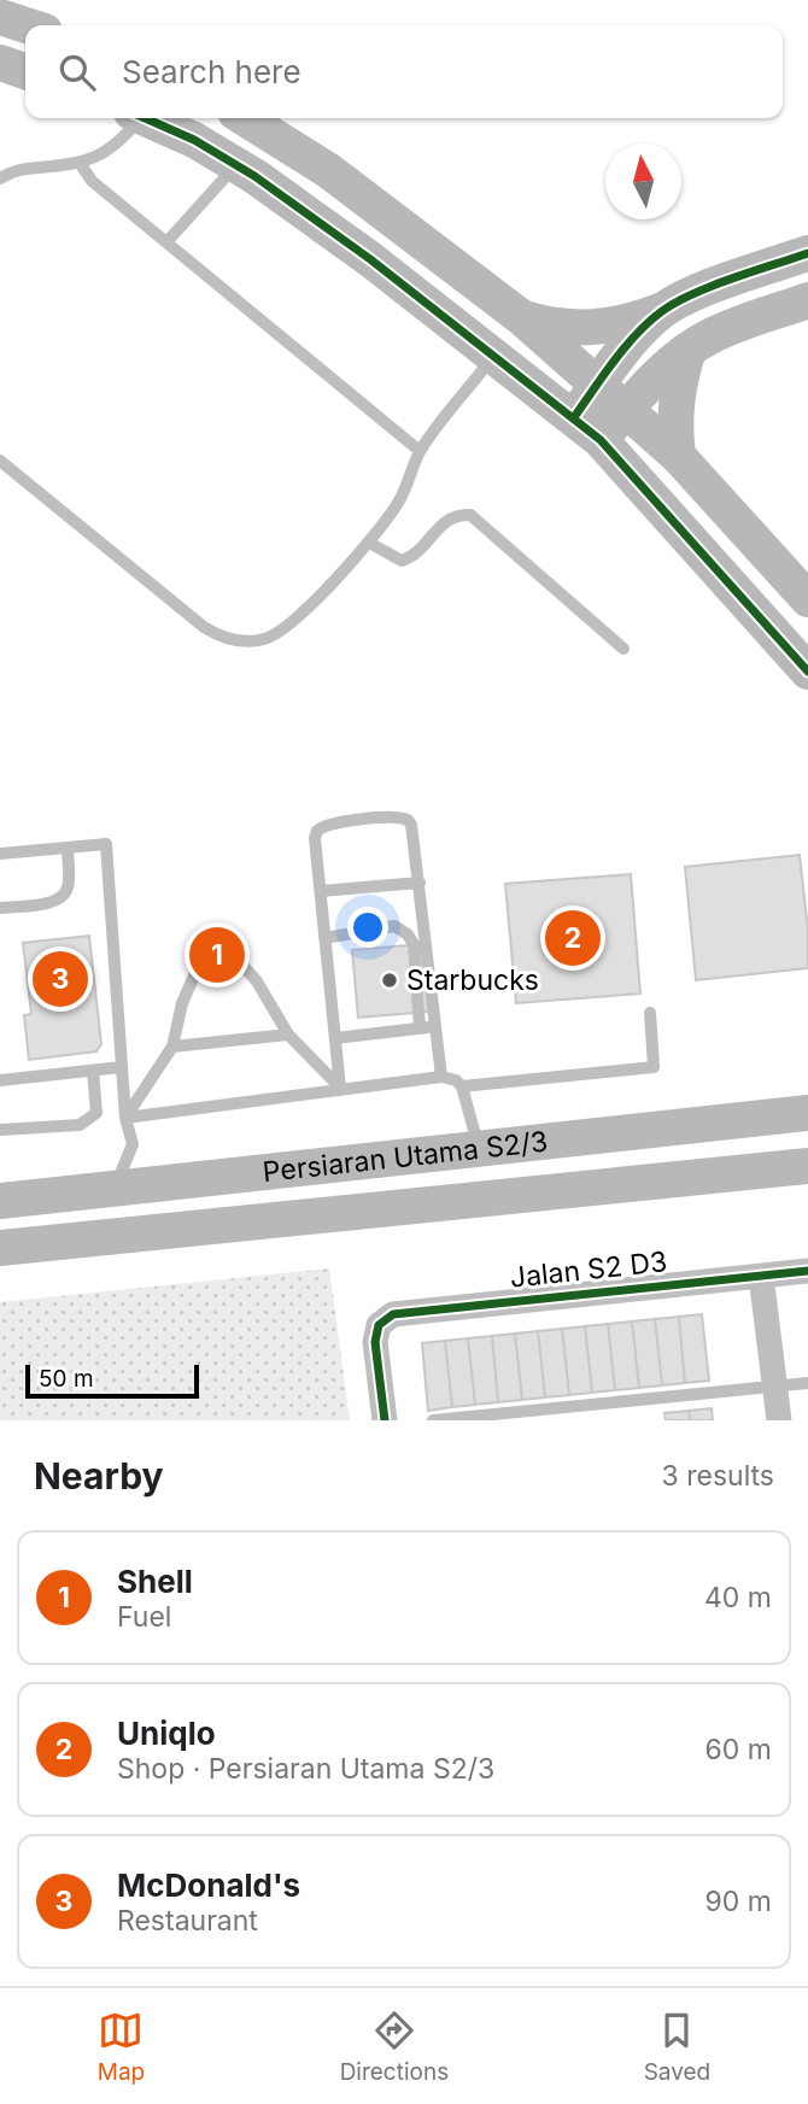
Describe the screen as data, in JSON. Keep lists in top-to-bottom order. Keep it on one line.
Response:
{"streets":{"street":["Persiaran Utama S2/3","Jalan S2 D3"]},"places":["Starbucks"],"scale_bar":"50 m","north":"top","page":{"search":"Search here","pins":["2","1","3"],"scale":"50 m","heading":["Nearby","3 results"],"list":[{"mark":"1","name":"Shell","note":"Fuel","value":"40 m"},{"mark":"2","name":"Uniqlo","note":"Shop · Persiaran Utama S2/3","value":"60 m"},{"mark":"3","name":"McDonald's","note":"Restaurant","value":"90 m"}],"nav":["Map","Directions","Saved"]}}
